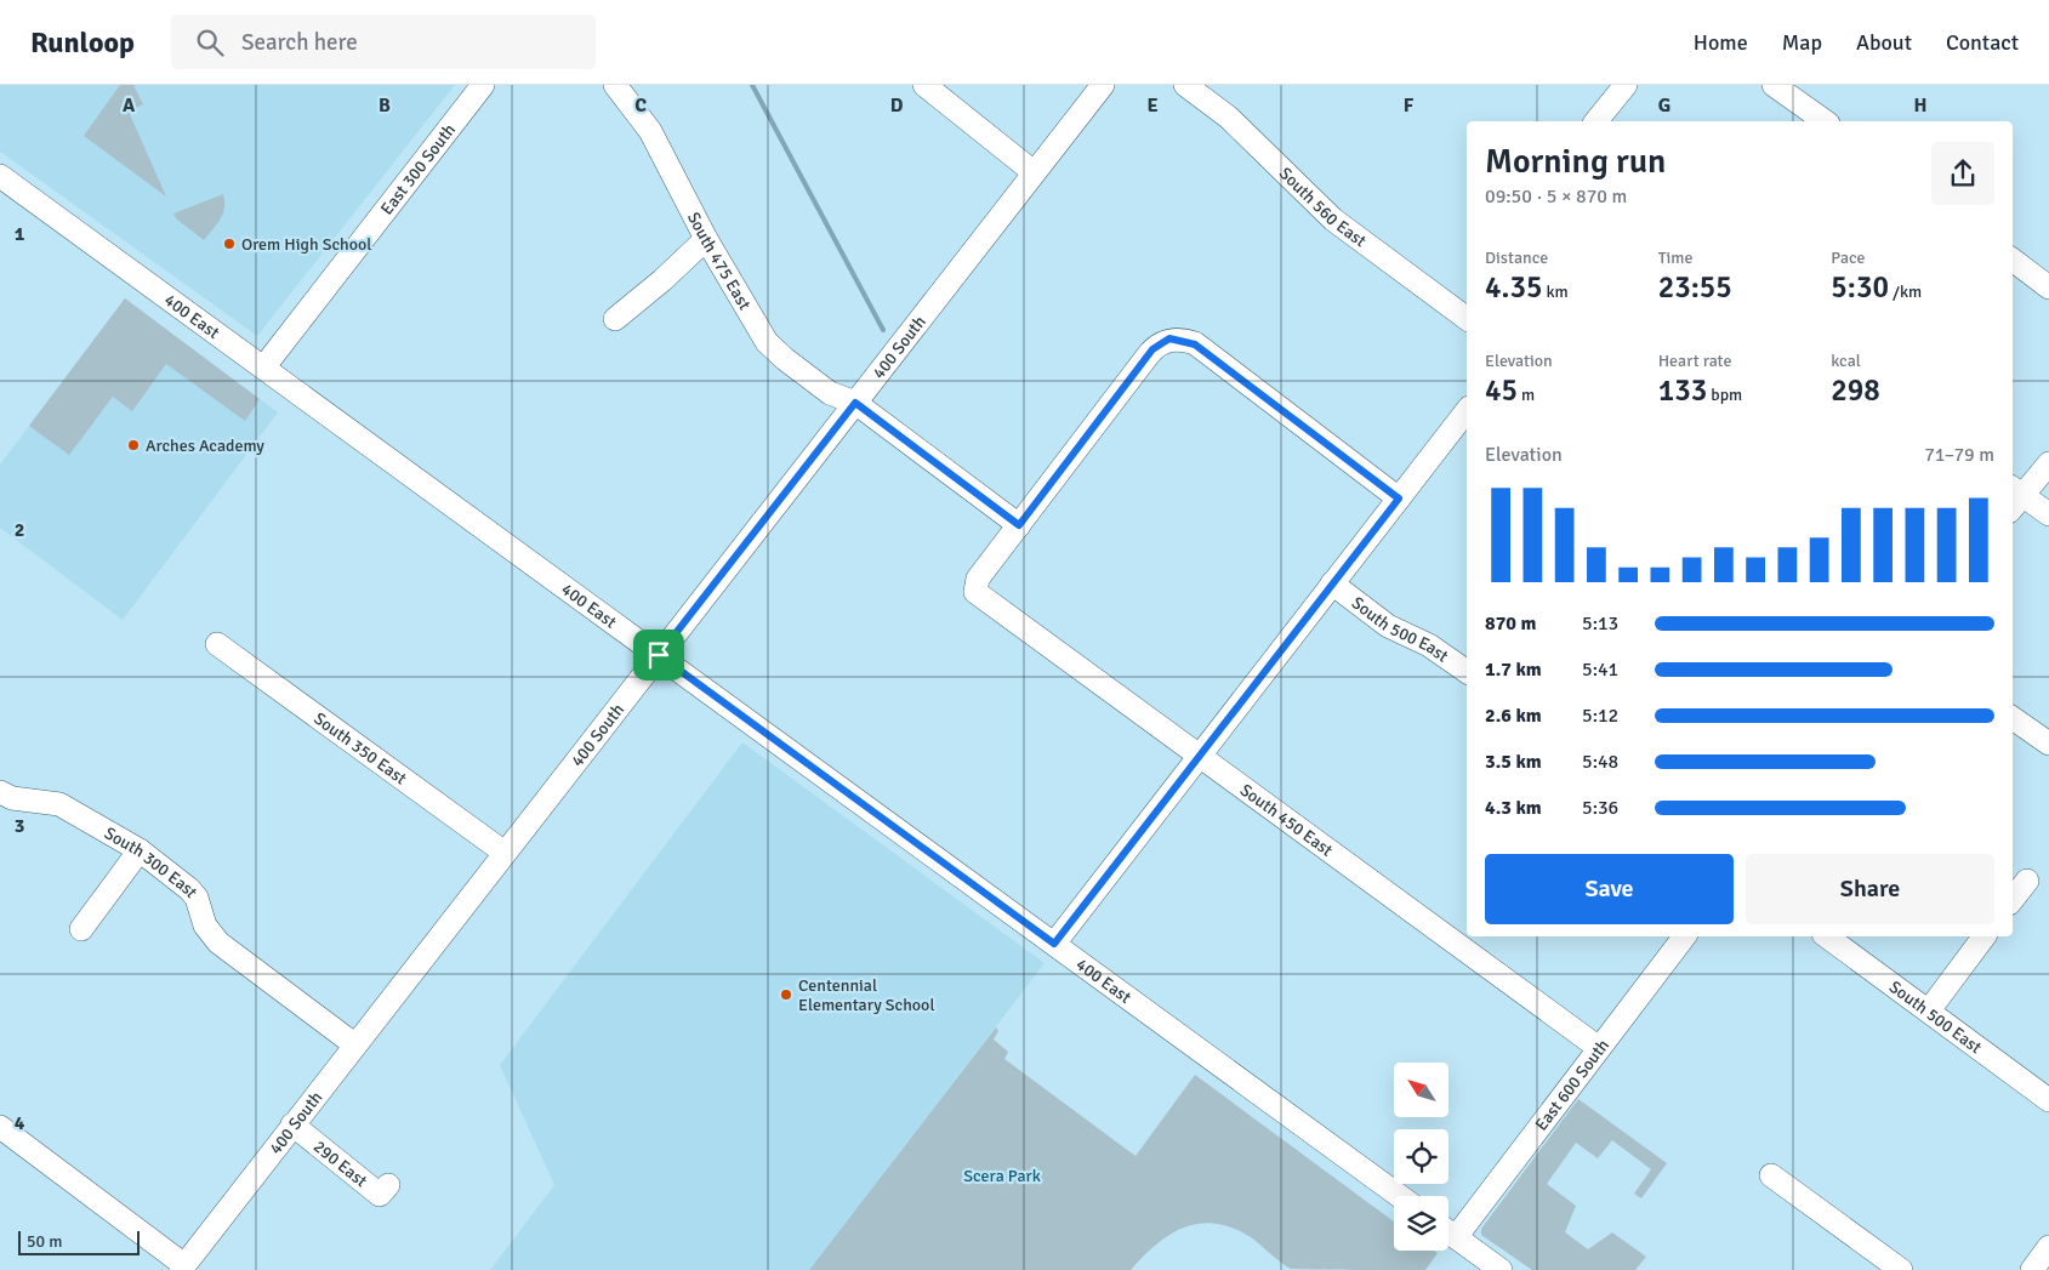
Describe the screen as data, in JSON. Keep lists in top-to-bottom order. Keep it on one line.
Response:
{"streets":{"street":["East 300 South","South 560 East","South 475 East","400 East","400 South","South 500 East","South 350 East","South 450 East","South 300 East","East 600 South","290 East"]},"crossings":[["East 300 South","400 East"],["South 475 East","400 South"],["South 475 East","South 450 East"],["400 East","400 South"],["400 South","South 350 East"],["400 South","South 300 East"],["400 South","290 East"],["South 450 East","East 600 South"]],"parks":["Scera Park"],"places":["Orem High School","Arches Academy","Centennial Elementary School"],"scale_bar":"50 m","north":"top left","page":{"header":"Runloop","search":"Search here","nav":["Home","Map","About","Contact"],"heading":["Morning run","09:50 · 5 × 870 m"],"stats":[["Distance","4.35 km"],["Time","23:55"],["Pace","5:30 /km"],["Elevation","45 m"],["Heart rate","133 bpm"],["kcal","298"]],"chart":["Elevation","71–79 m"],"list":[{"name":"870 m","note":"5:13"},{"name":"1.7 km","note":"5:41"},{"name":"2.6 km","note":"5:12"},{"name":"3.5 km","note":"5:48"},{"name":"4.3 km","note":"5:36"}],"buttons":["Save","Share"],"scale":"50 m"},"grid":{"columns":["A","B","C","D","E","F","G","H"],"rows":["1","2","3","4"]}}
